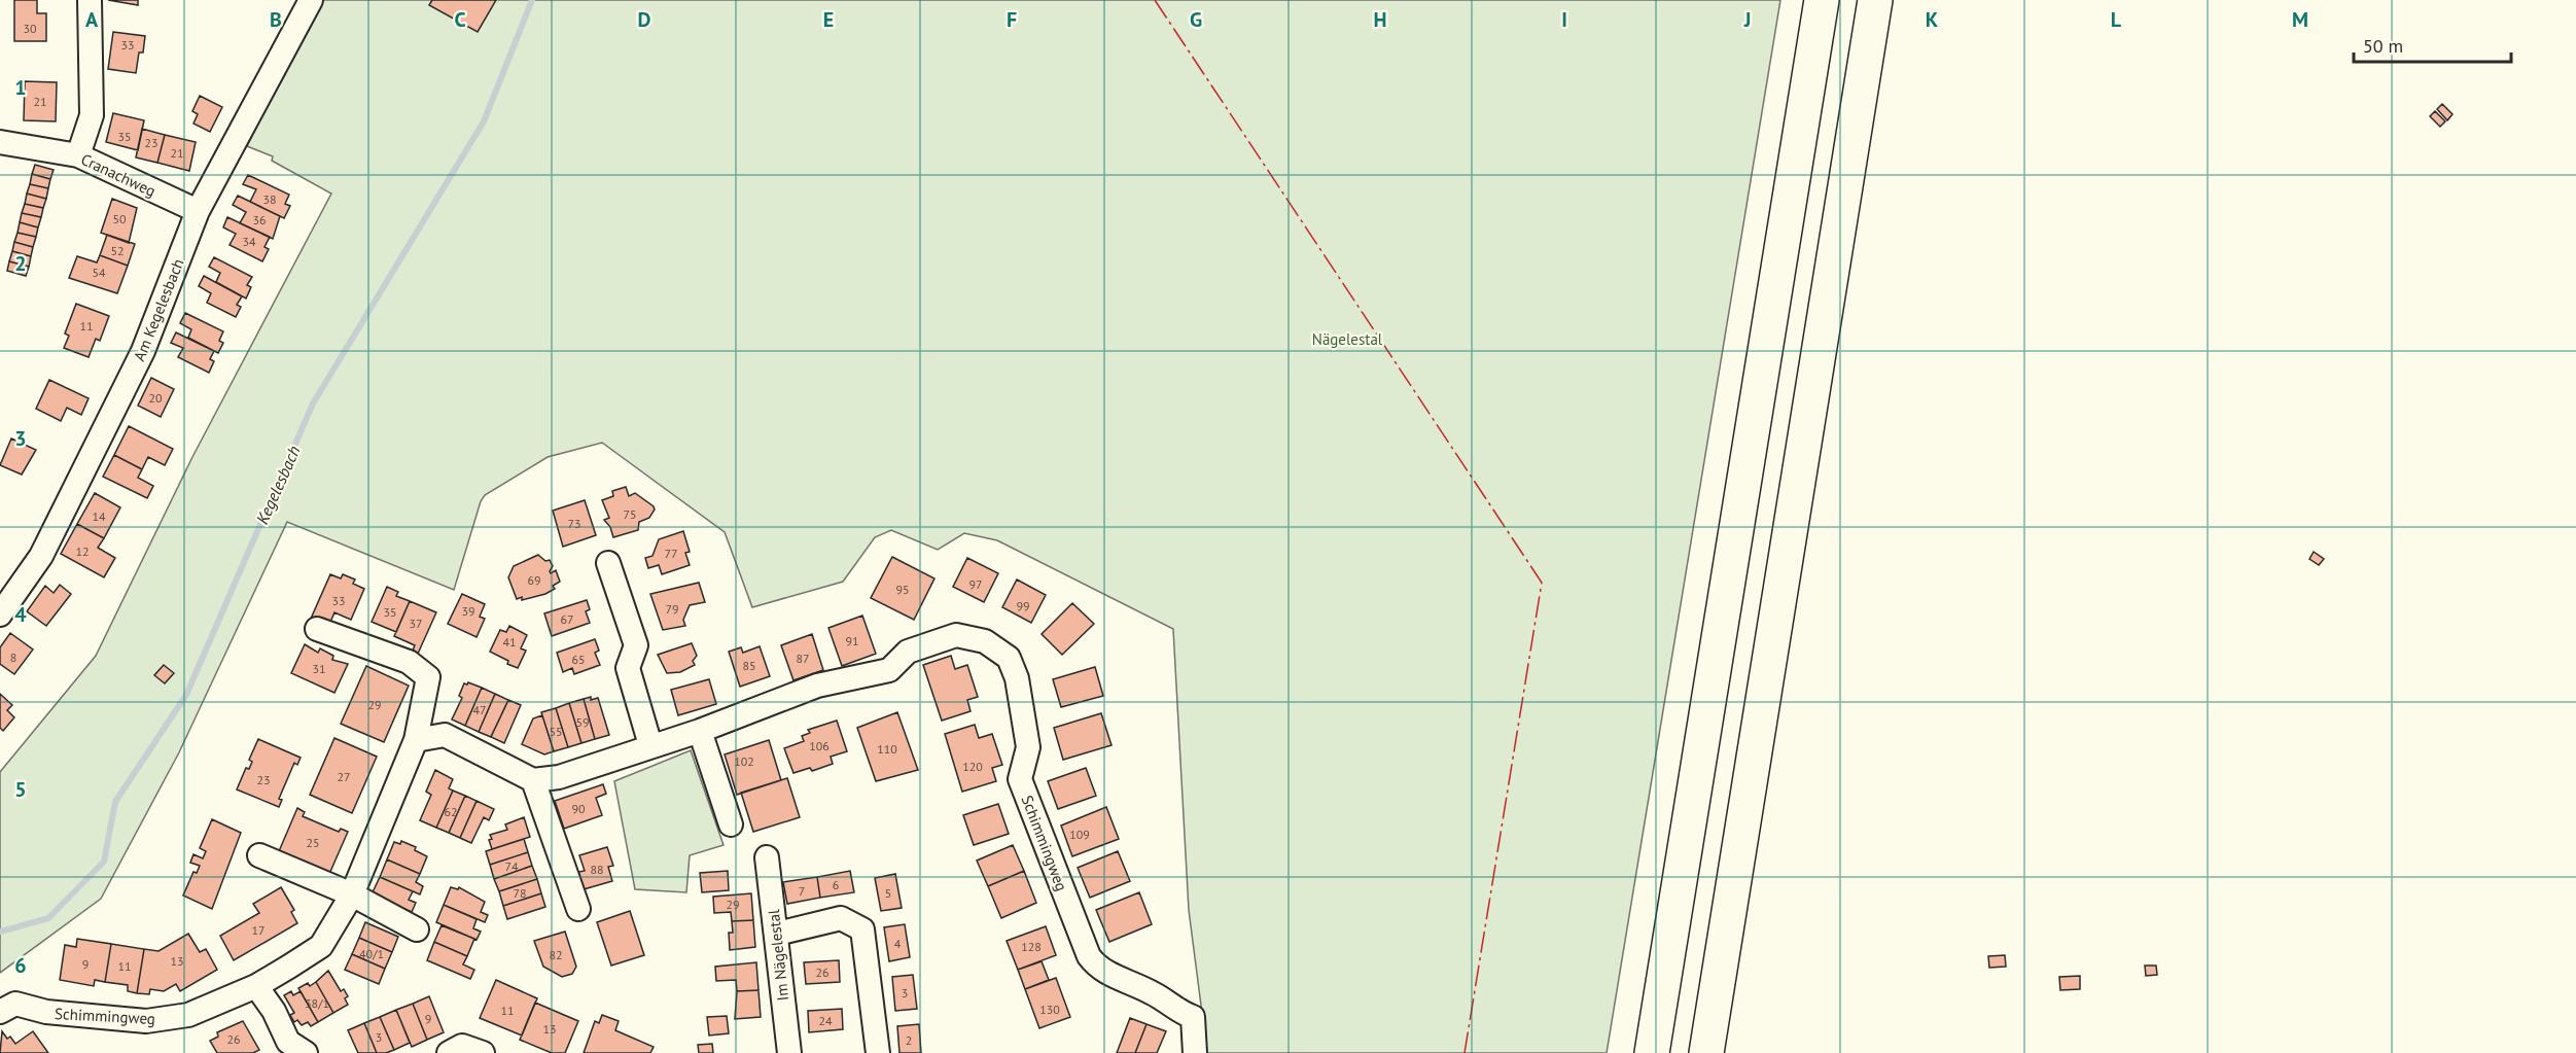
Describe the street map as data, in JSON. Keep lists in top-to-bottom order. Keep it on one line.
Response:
{"streets":{"street":["Cranachweg","Am Kegelesbach","Schimmingweg","Im Nägelestal"]},"crossings":[["Cranachweg","Am Kegelesbach"]],"water":["Kegelesbach"],"parks":["Nägelestal"],"house_numbers":["30","33","21","35","23","21","38","50","36","34","52","54","11","20","75","14","73","12","77","69","97","95","33","99","79","39","35","67","37","91","41","8","87","65","85","31","29","47","59","55","106","110","102","120","27","23","90","62","109","25","74","88","6","7","78","5","29","17","4","128","40/1","82","13","9","11","26","3","38/1","130","11","9","24","13","3","26","2"],"scale_bar":"50 m","grid":{"columns":["A","B","C","D","E","F","G","H","I","J","K","L","M"],"rows":["1","2","3","4","5","6"]}}
